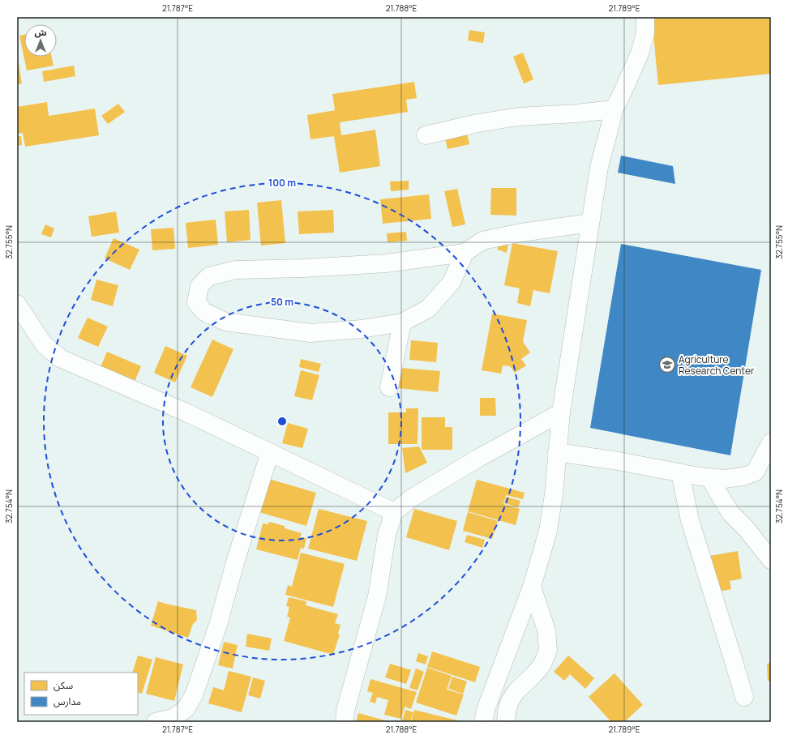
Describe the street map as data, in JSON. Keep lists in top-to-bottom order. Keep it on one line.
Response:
{"places":{"school or university":["Agriculture Research Center"]},"legend":["سكن","مدارس"],"north":"top","coordinates":["21.787°E","21.788°E","21.789°E","32.755°N","32.754°N"],"rings":["100 m","50 m"]}
